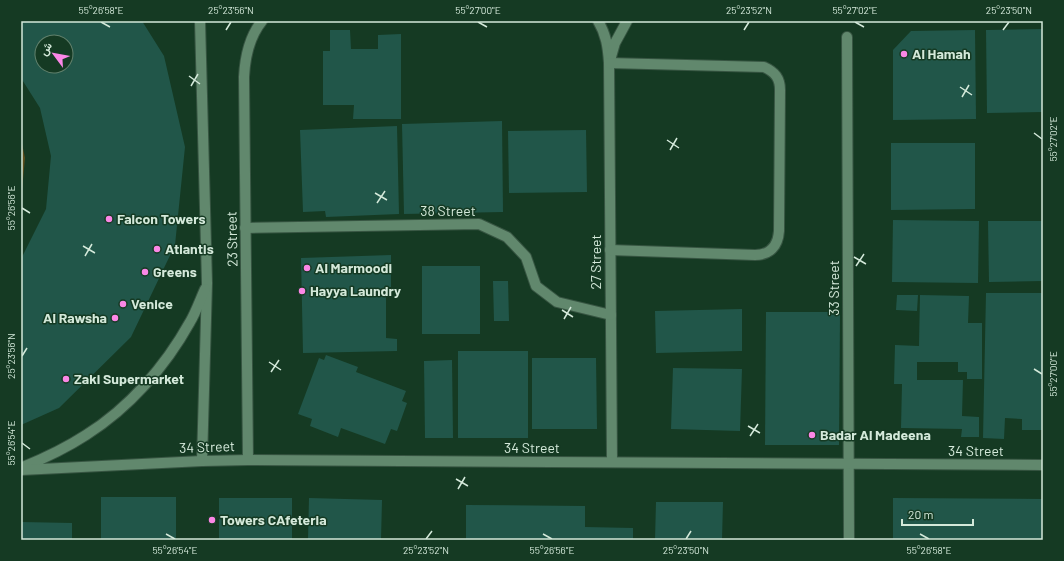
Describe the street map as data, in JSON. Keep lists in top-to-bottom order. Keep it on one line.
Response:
{"streets":{"street":["38 Street","23 Street","27 Street","33 Street","34 Street"]},"crossings":[["38 Street","23 Street"],["38 Street","27 Street"],["23 Street","34 Street"],["27 Street","34 Street"],["33 Street","34 Street"]],"places":["Al Hamah","Falcon Towers","Atlantis","Al Marmoodi","Greens","Hayya Laundry","Venice","Al Rawsha","Zaki Supermarket","Badar Al Madeena","Towers CAfeteria"],"scale_bar":"20 m","north":"top left","coordinates":["55°26'58\"E","25°23'56\"N","55°27'00\"E","25°23'52\"N","55°27'02\"E","25°23'50\"N","55°26'56\"E","55°26'54\"E"]}
